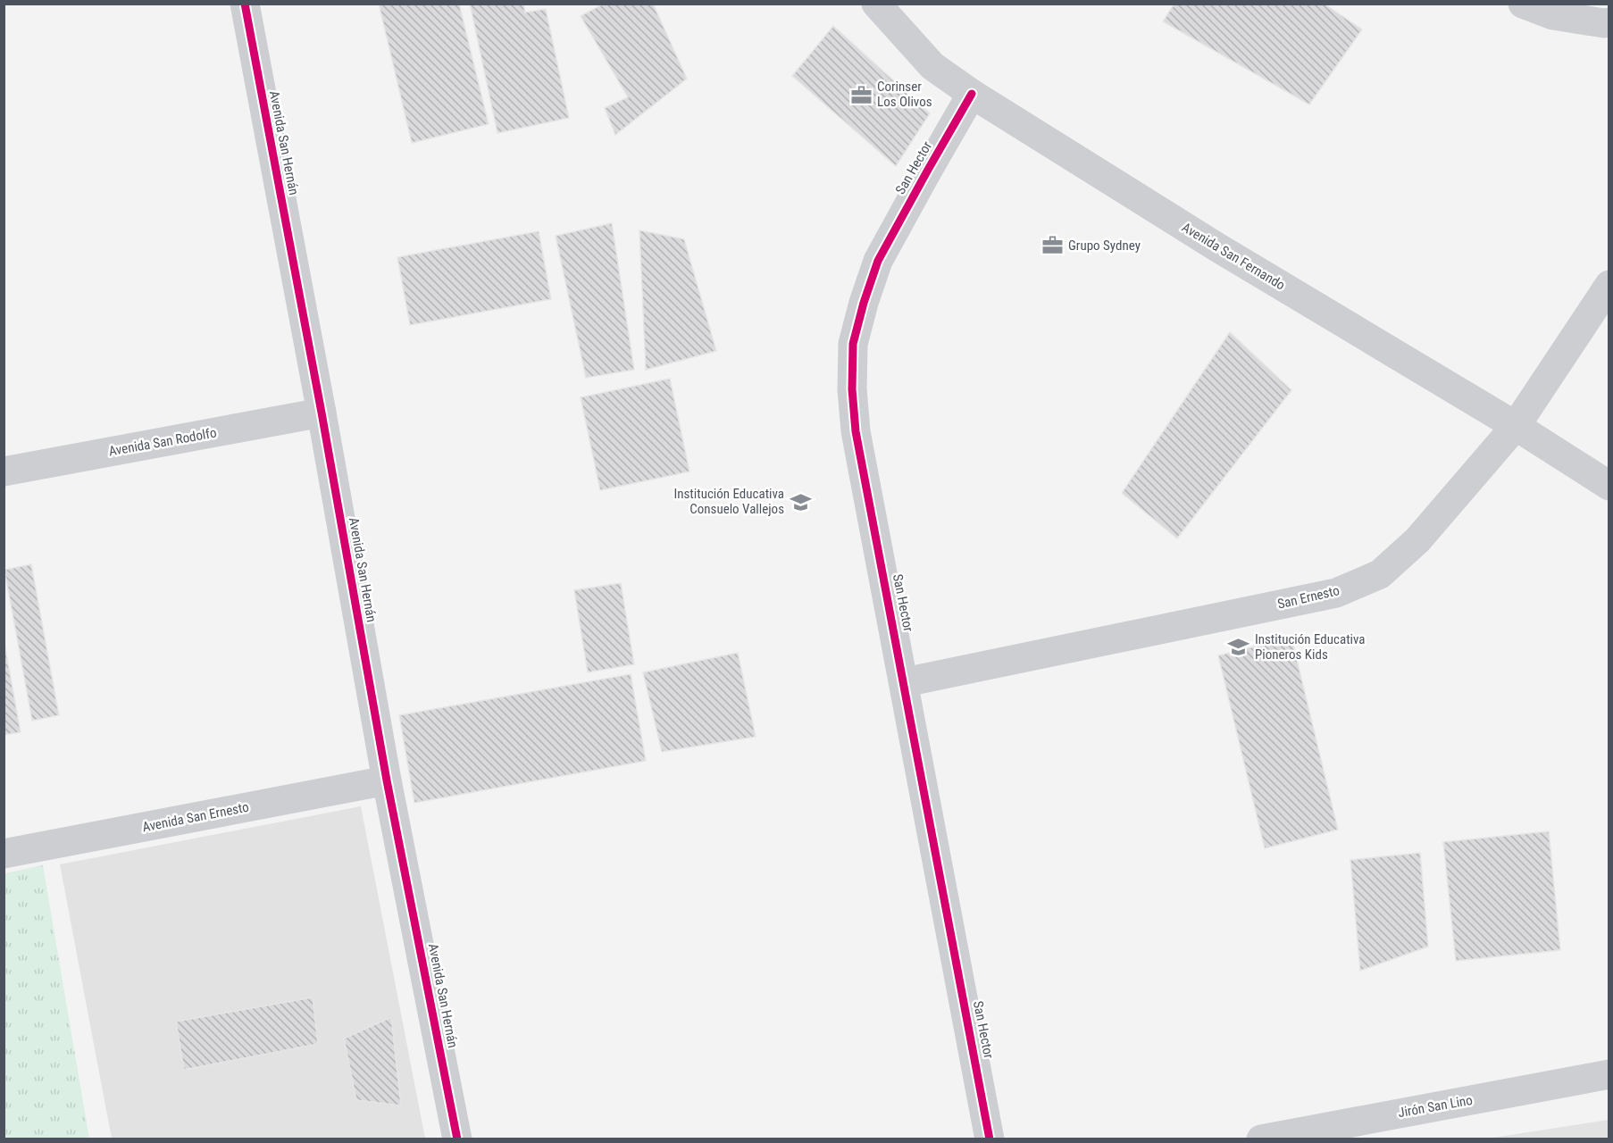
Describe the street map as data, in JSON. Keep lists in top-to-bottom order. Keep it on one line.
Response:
{"streets":{"street":["Avenida San Hernán","San Hector","Avenida San Fernando","Avenida San Rodolfo","San Ernesto","Avenida San Ernesto","Jirón San Lino"]},"crossings":[["Avenida San Hernán","Avenida San Rodolfo"],["Avenida San Hernán","Avenida San Ernesto"],["San Hector","Avenida San Fernando"],["San Hector","San Ernesto"],["Avenida San Fernando","San Ernesto"]],"places":{"office":["Corinser Los Olivos","Grupo Sydney"],"school or university":["Institución Educativa Consuelo Vallejos","Institución Educativa Pioneros Kids"]}}
